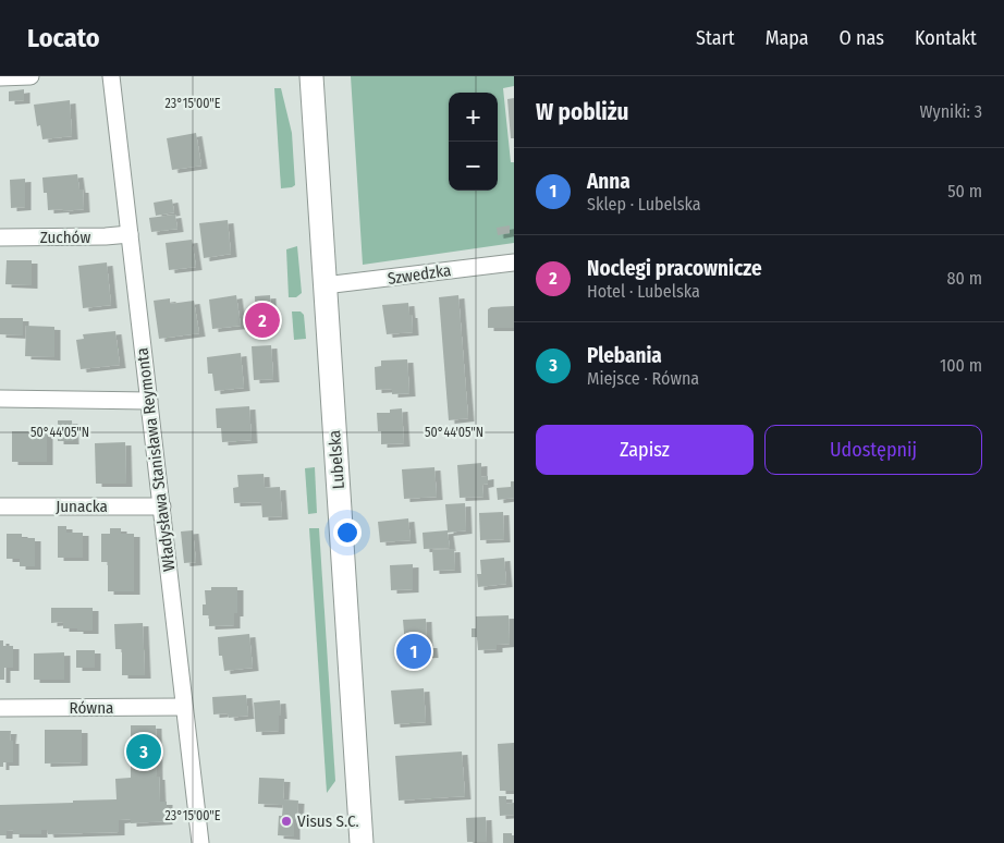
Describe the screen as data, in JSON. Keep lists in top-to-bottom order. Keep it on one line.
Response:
{"streets":{"street":["Zuchów","Szwedzka","Władysława Stanisława Reymonta","Lubelska","Junacka","Równa"]},"crossings":[["Zuchów","Władysława Stanisława Reymonta"],["Szwedzka","Lubelska"],["Władysława Stanisława Reymonta","Junacka"],["Władysława Stanisława Reymonta","Równa"]],"places":["Visus S.C."],"page":{"header":"Locato","nav":["Start","Mapa","O nas","Kontakt"],"heading":["W pobliżu","Wyniki: 3"],"map_buttons":["+","−"],"list":[{"mark":"1","name":"Anna","note":"Sklep · Lubelska","value":"50 m"},{"mark":"2","name":"Noclegi pracownicze","note":"Hotel · Lubelska","value":"80 m"},{"mark":"3","name":"Plebania","note":"Miejsce · Równa","value":"100 m"}],"pins":["2","1","3"],"buttons":["Zapisz","Udostępnij"]},"coordinates":["23°15'00\"E","50°44'05\"N"]}
